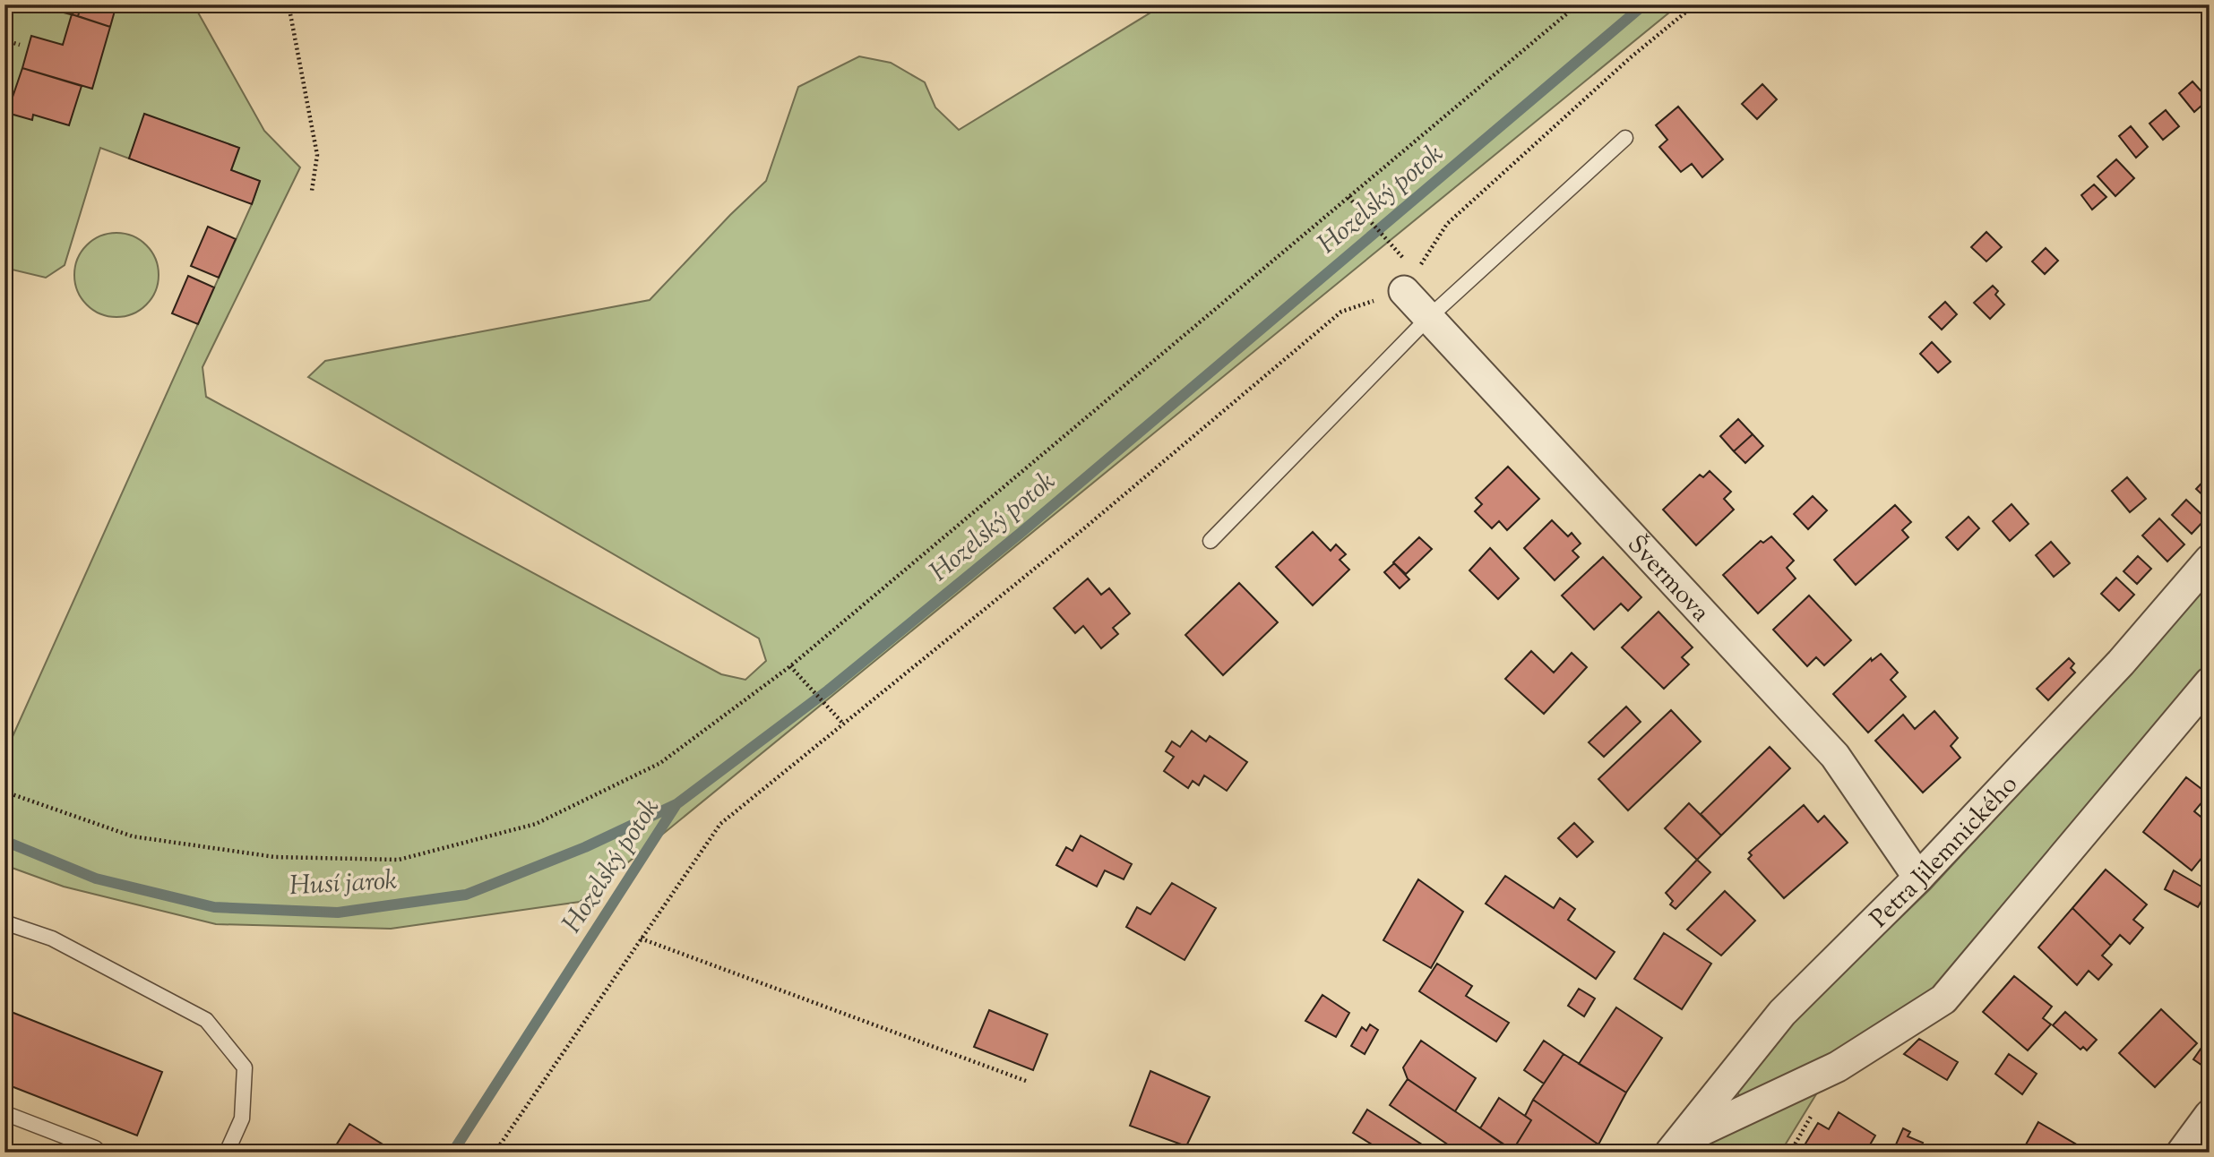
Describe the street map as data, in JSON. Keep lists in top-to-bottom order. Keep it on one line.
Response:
{"streets":{"street":["Švermova","Petra Jilemnického"]},"crossings":[["Švermova","Petra Jilemnického"]],"water":["Hozelský potok","Husí jarok"]}
